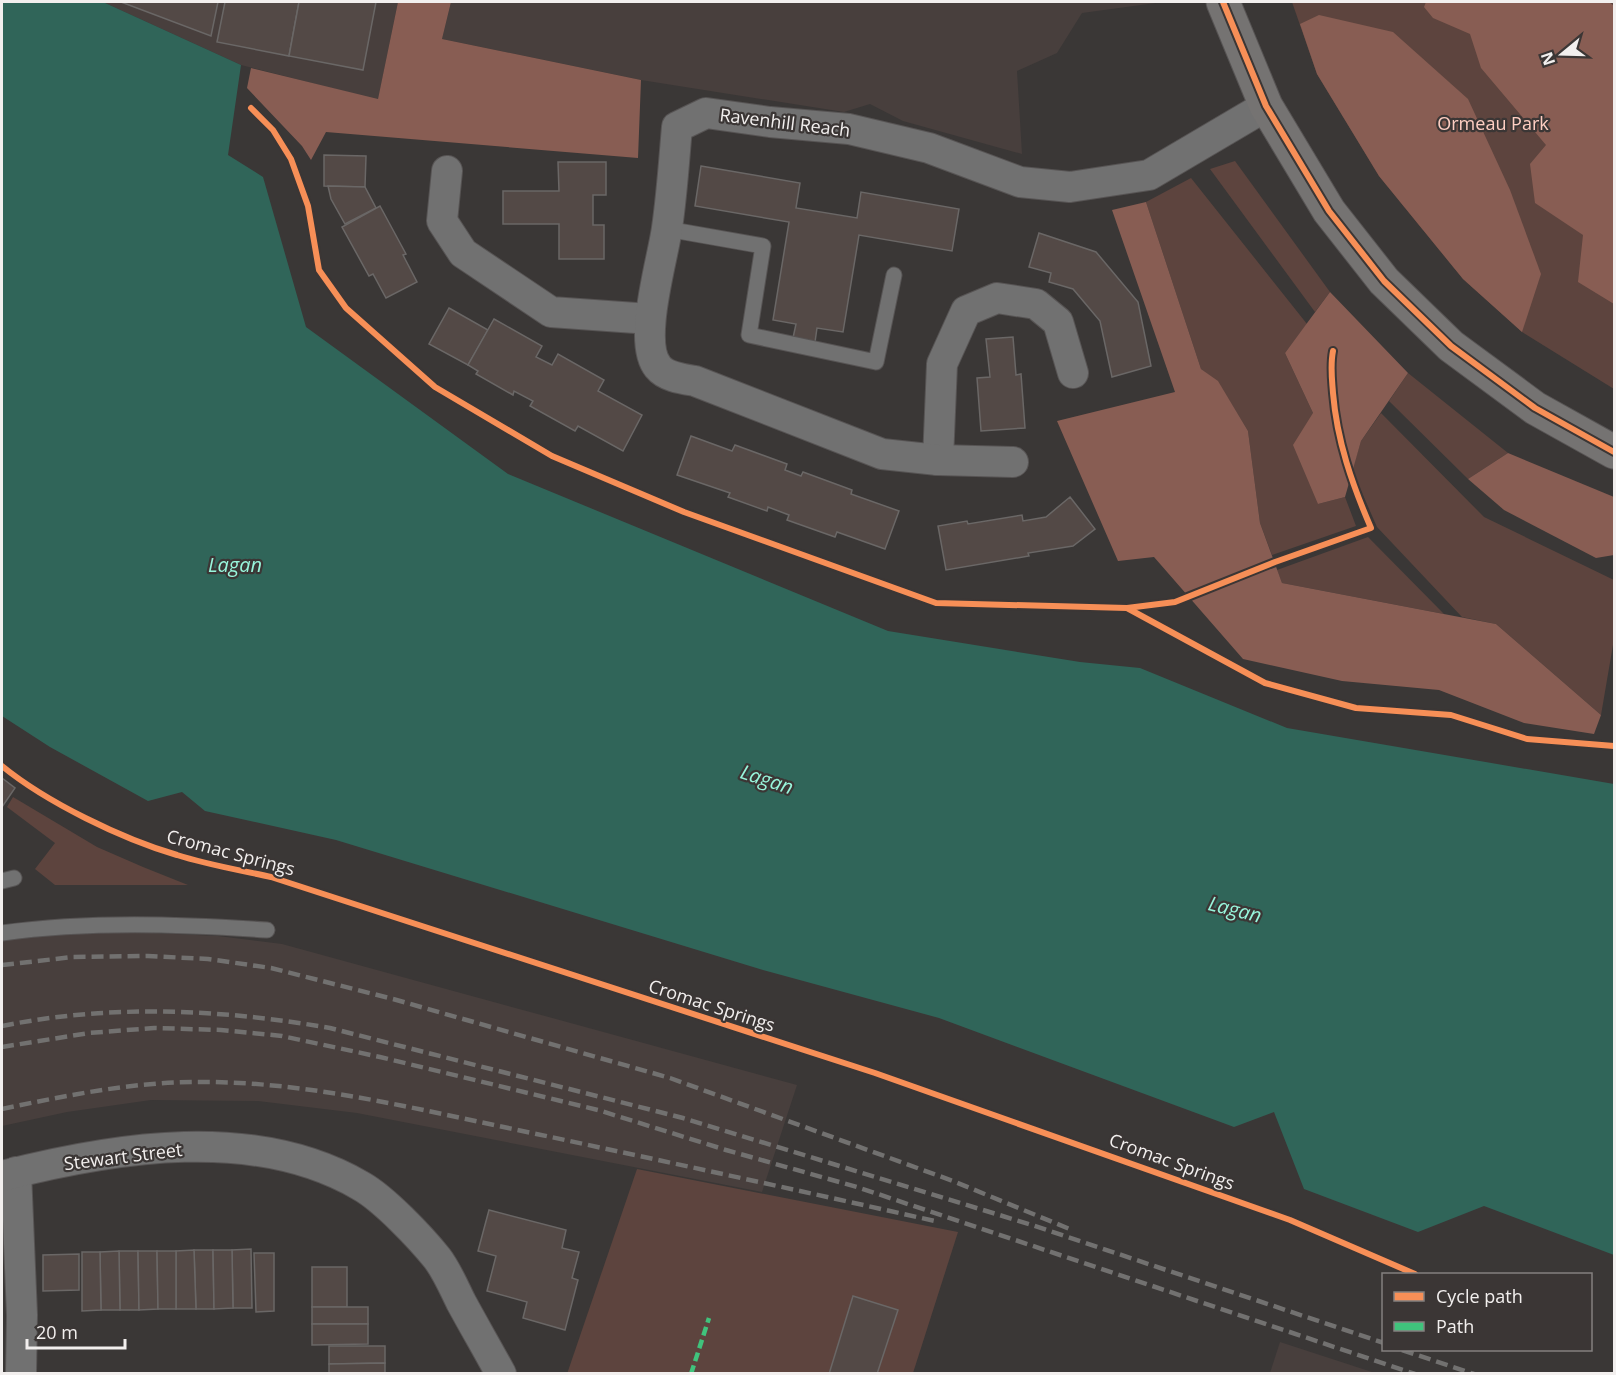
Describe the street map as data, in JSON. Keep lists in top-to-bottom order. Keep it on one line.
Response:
{"streets":{"street":["Ravenhill Reach","Stewart Street"],"cycle path":["Cromac Springs"]},"water":["Lagan"],"parks":["Ormeau Park"],"legend":["Cycle path","Path"],"scale_bar":"20 m","north":"left"}
